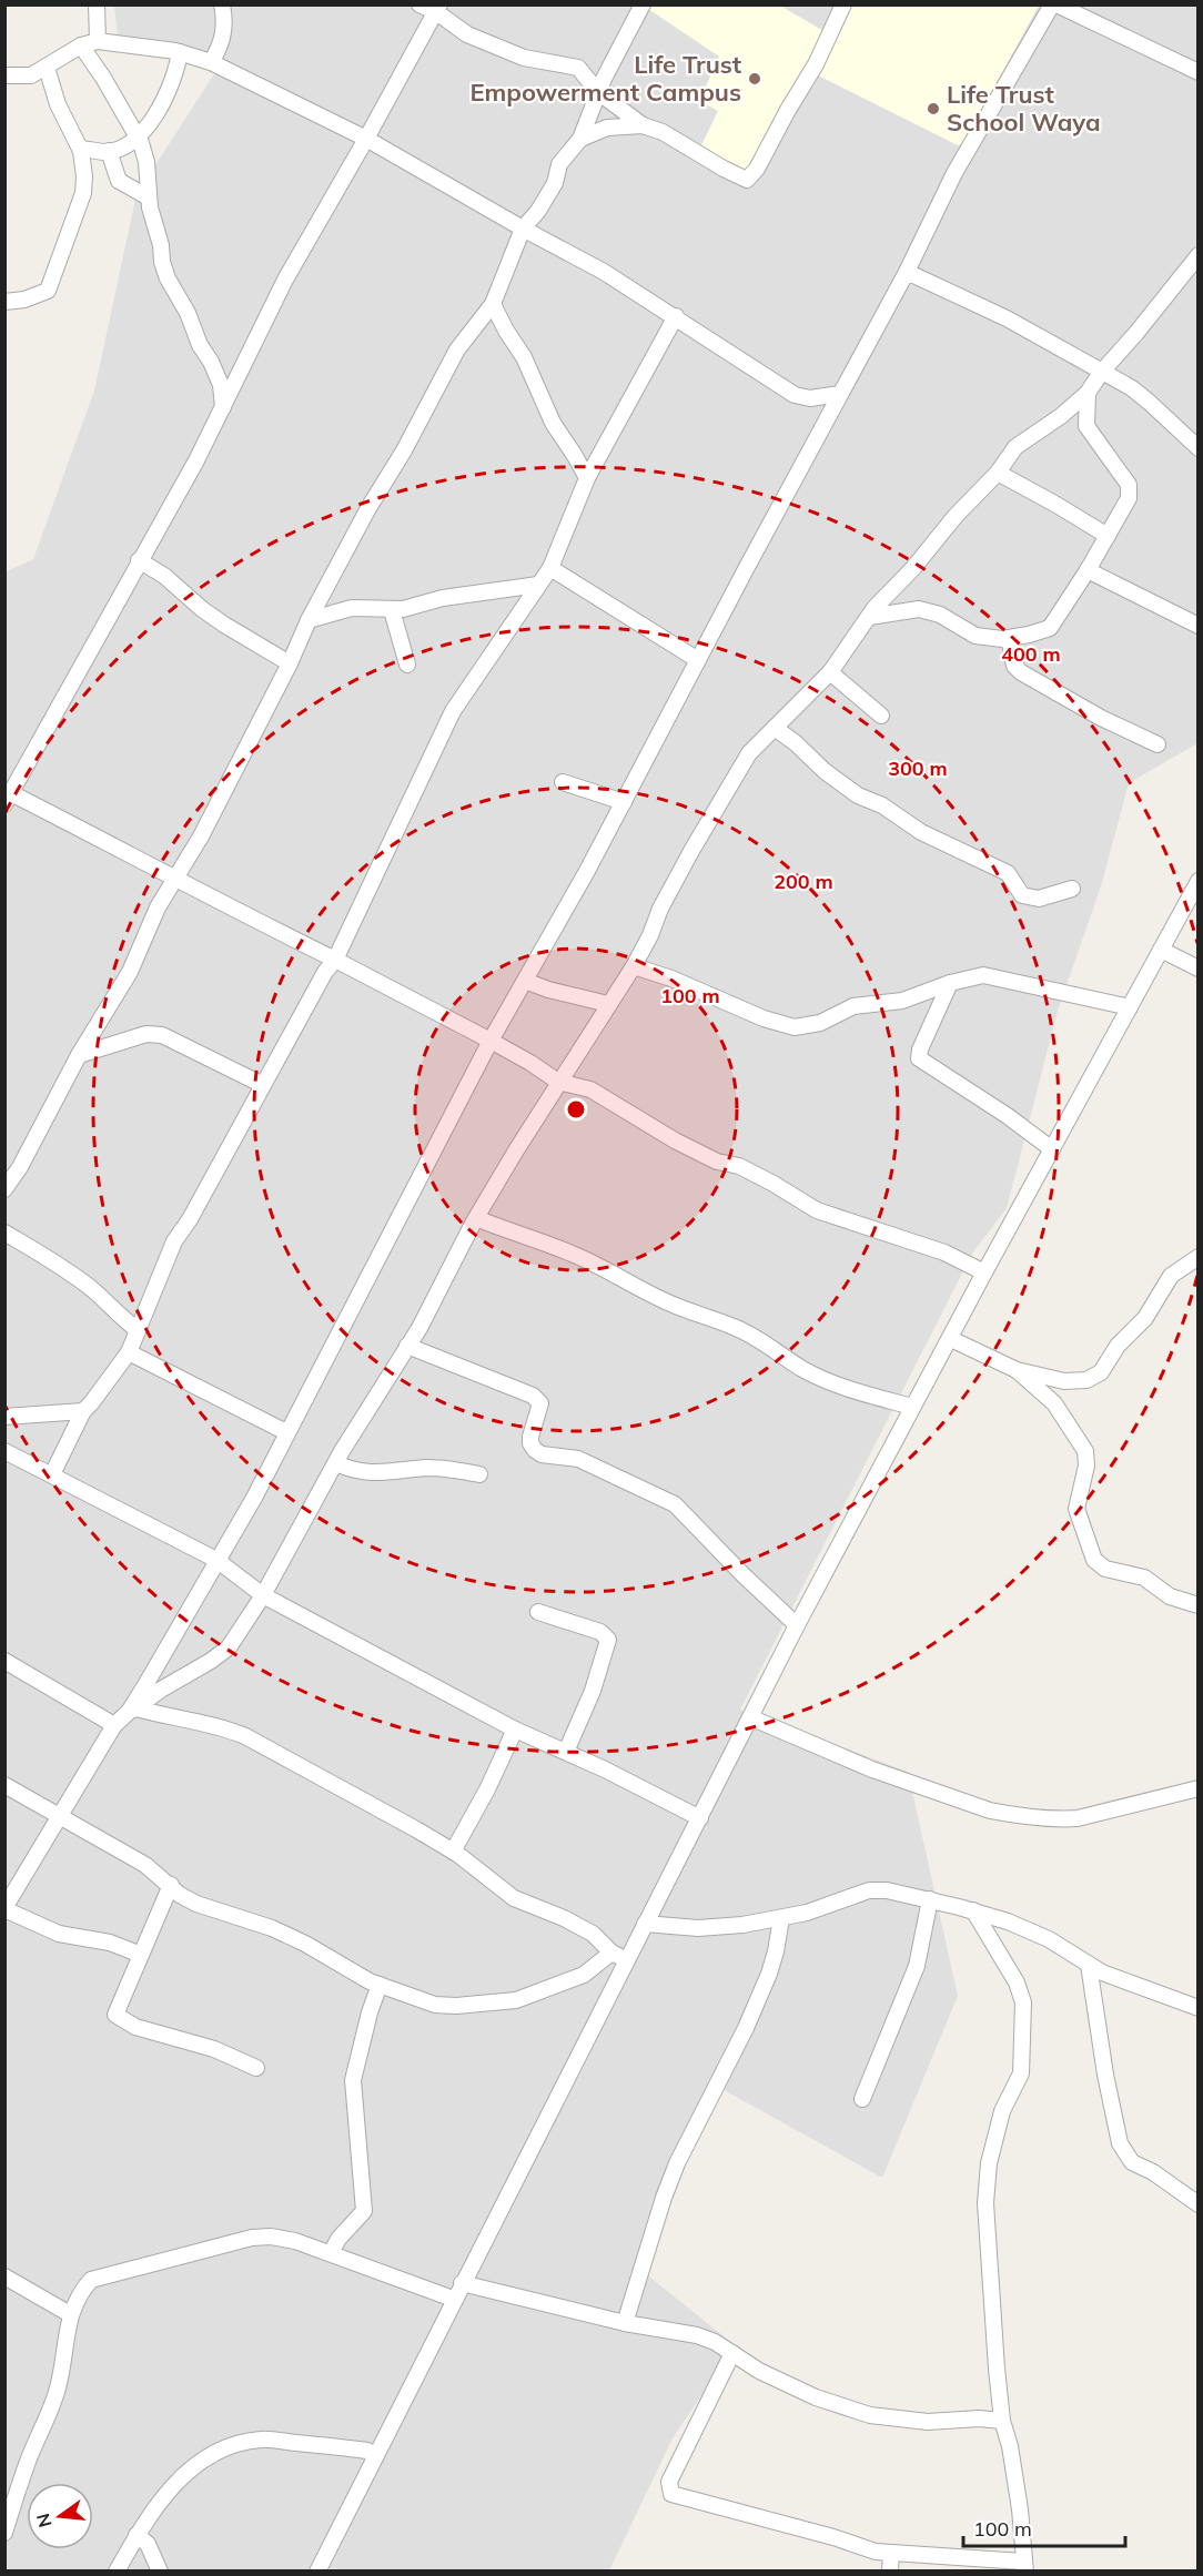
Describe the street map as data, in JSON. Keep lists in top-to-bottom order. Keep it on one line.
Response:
{"places":["Life Trust Empowerment Campus","Life Trust School Waya"],"scale_bar":"100 m","north":"left","rings":["400 m","300 m","200 m","100 m"]}
